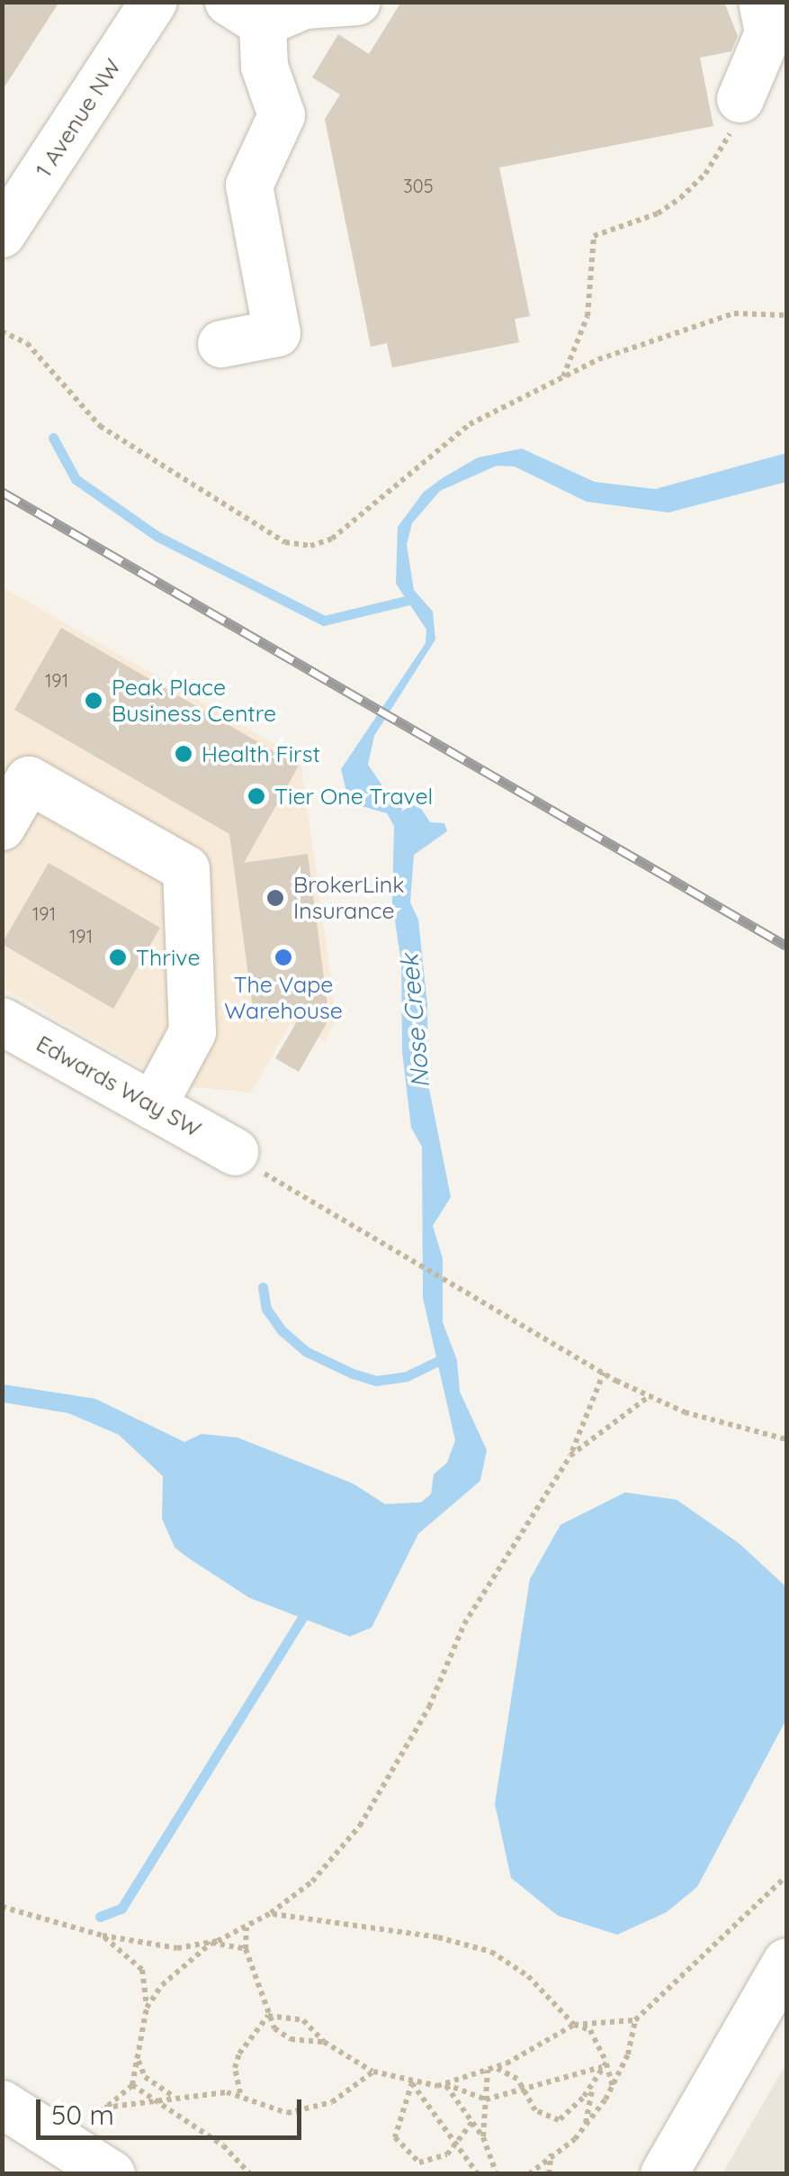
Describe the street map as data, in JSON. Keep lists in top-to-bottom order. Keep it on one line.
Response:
{"streets":{"street":["1 Avenue NW","Edwards Way SW"]},"water":["Nose Creek"],"places":["Peak Place Business Centre","Health First","Tier One Travel","BrokerLink Insurance","Thrive","The Vape Warehouse"],"house_numbers":["305","191","191","191"],"scale_bar":"50 m"}
